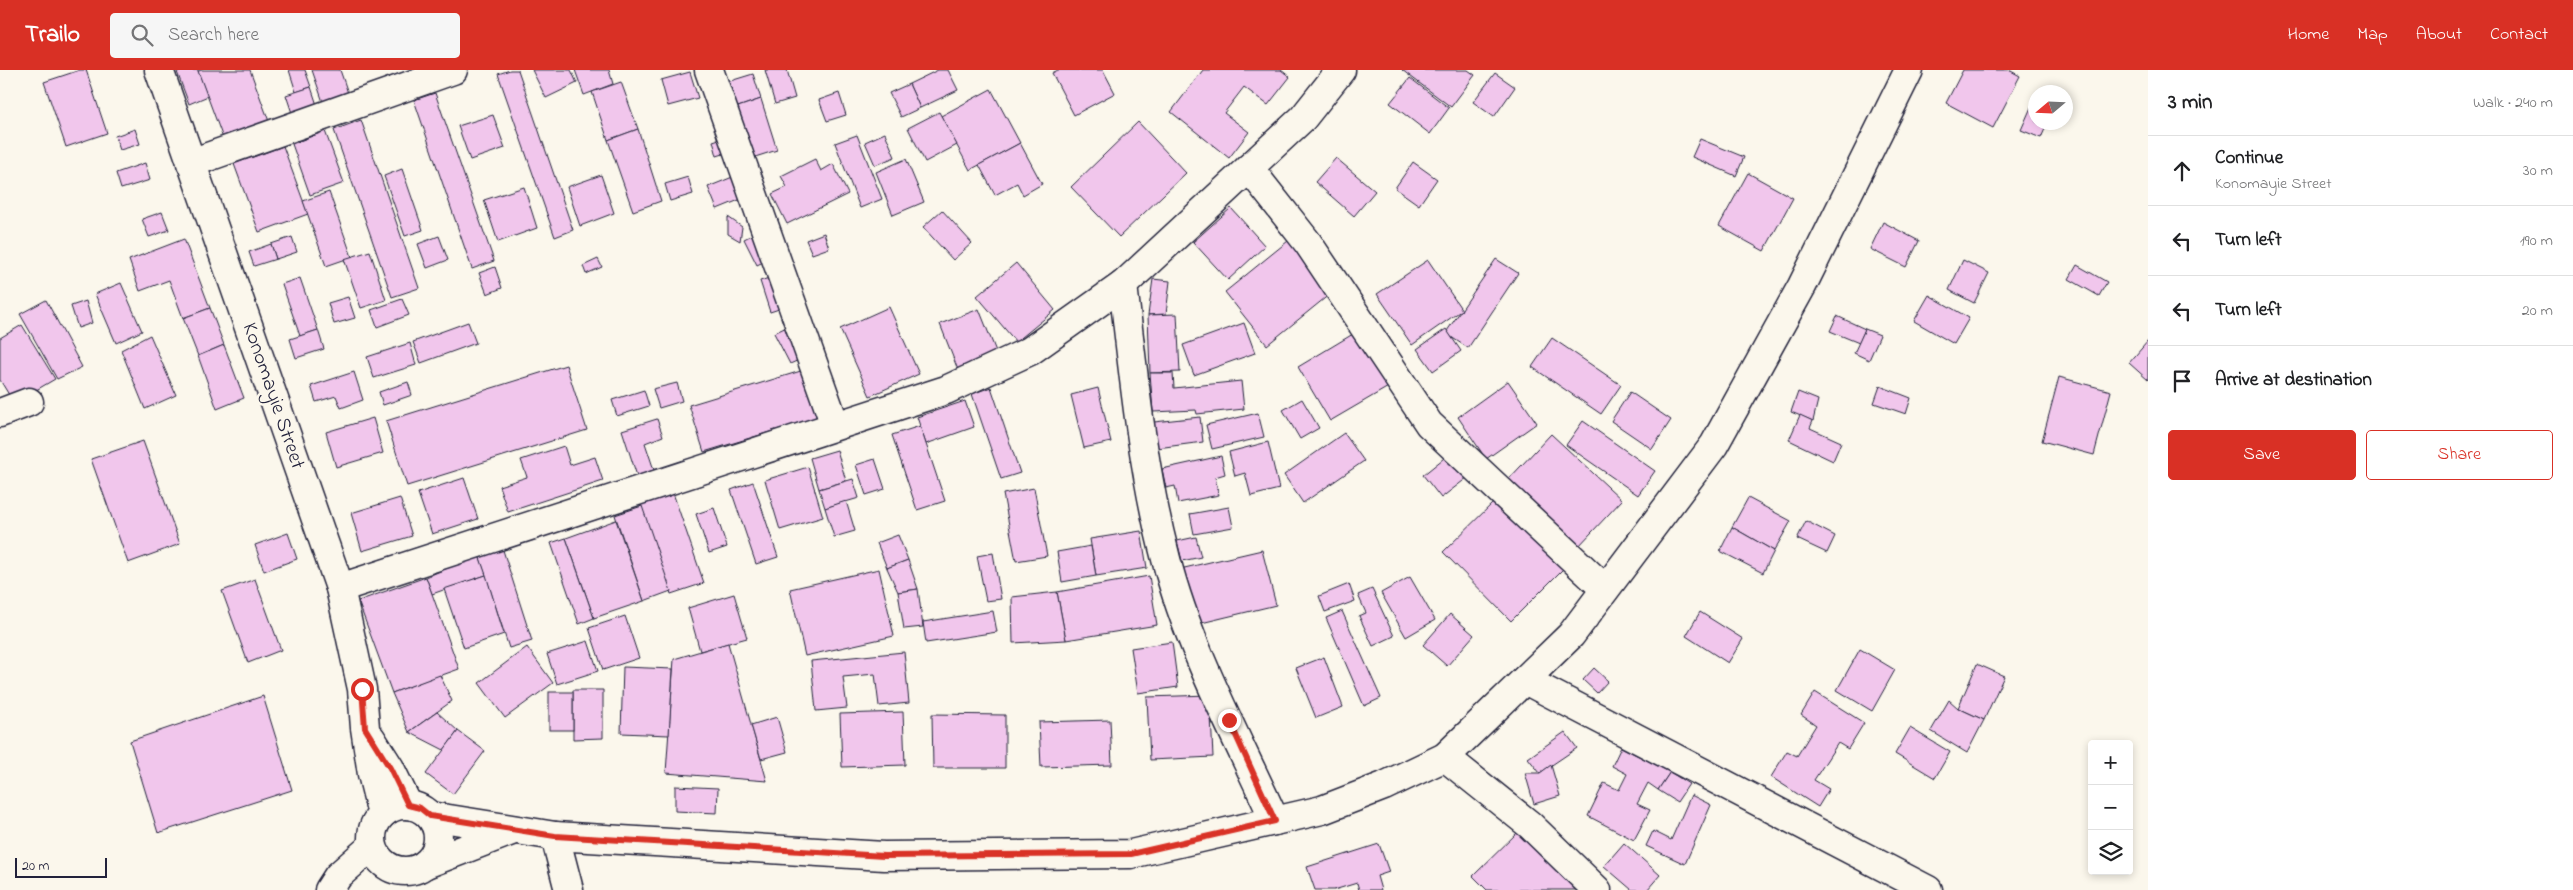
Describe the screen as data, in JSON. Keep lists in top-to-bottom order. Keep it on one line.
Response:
{"streets":{"street":["Konomayie Street"]},"scale_bar":"20 m","north":"left","page":{"header":"Trailo","search":"Search here","nav":["Home","Map","About","Contact"],"heading":["3 min","Walk · 240 m"],"list":[["Continue","Konomayie Street","30 m"],["Turn left","190 m"],["Turn left","20 m"],"Arrive at destination"],"buttons":["Save","Share"],"map_buttons":["+","−"],"scale":"20 m"}}
